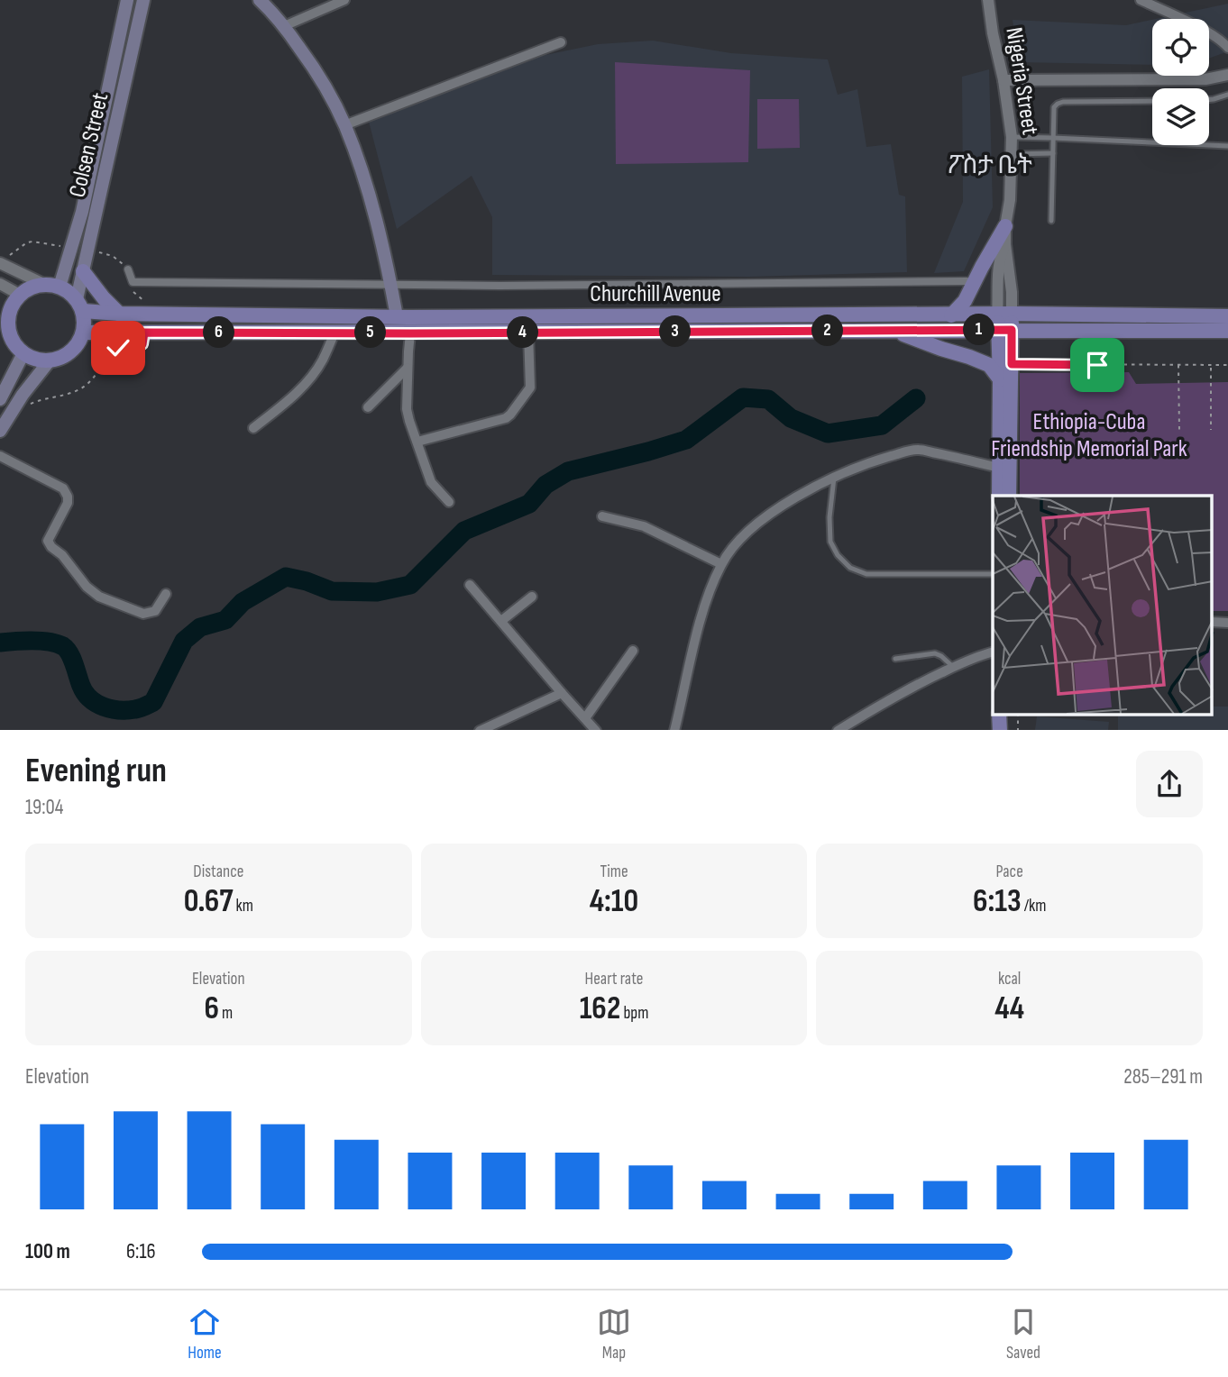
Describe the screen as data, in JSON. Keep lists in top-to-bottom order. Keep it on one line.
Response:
{"streets":{"main road":["Colsen Street","Churchill Avenue"],"street":["Nigeria Street"]},"crossings":[["Nigeria Street","Churchill Avenue"],["Colsen Street","Churchill Avenue"]],"districts":["ፖስታ ቤት"],"parks":["Ethiopia-Cuba Friendship Memorial Park"],"page":{"pins":["1","2","3","4","5","6"],"heading":["Evening run","19:04"],"stats":[["Distance","0.67 km"],["Time","4:10"],["Pace","6:13 /km"],["Elevation","6 m"],["Heart rate","162 bpm"],["kcal","44"]],"chart":["Elevation","285–291 m"],"list":[{"name":"100 m","note":"6:16"}],"tabs":["Home","Map","Saved"]}}
